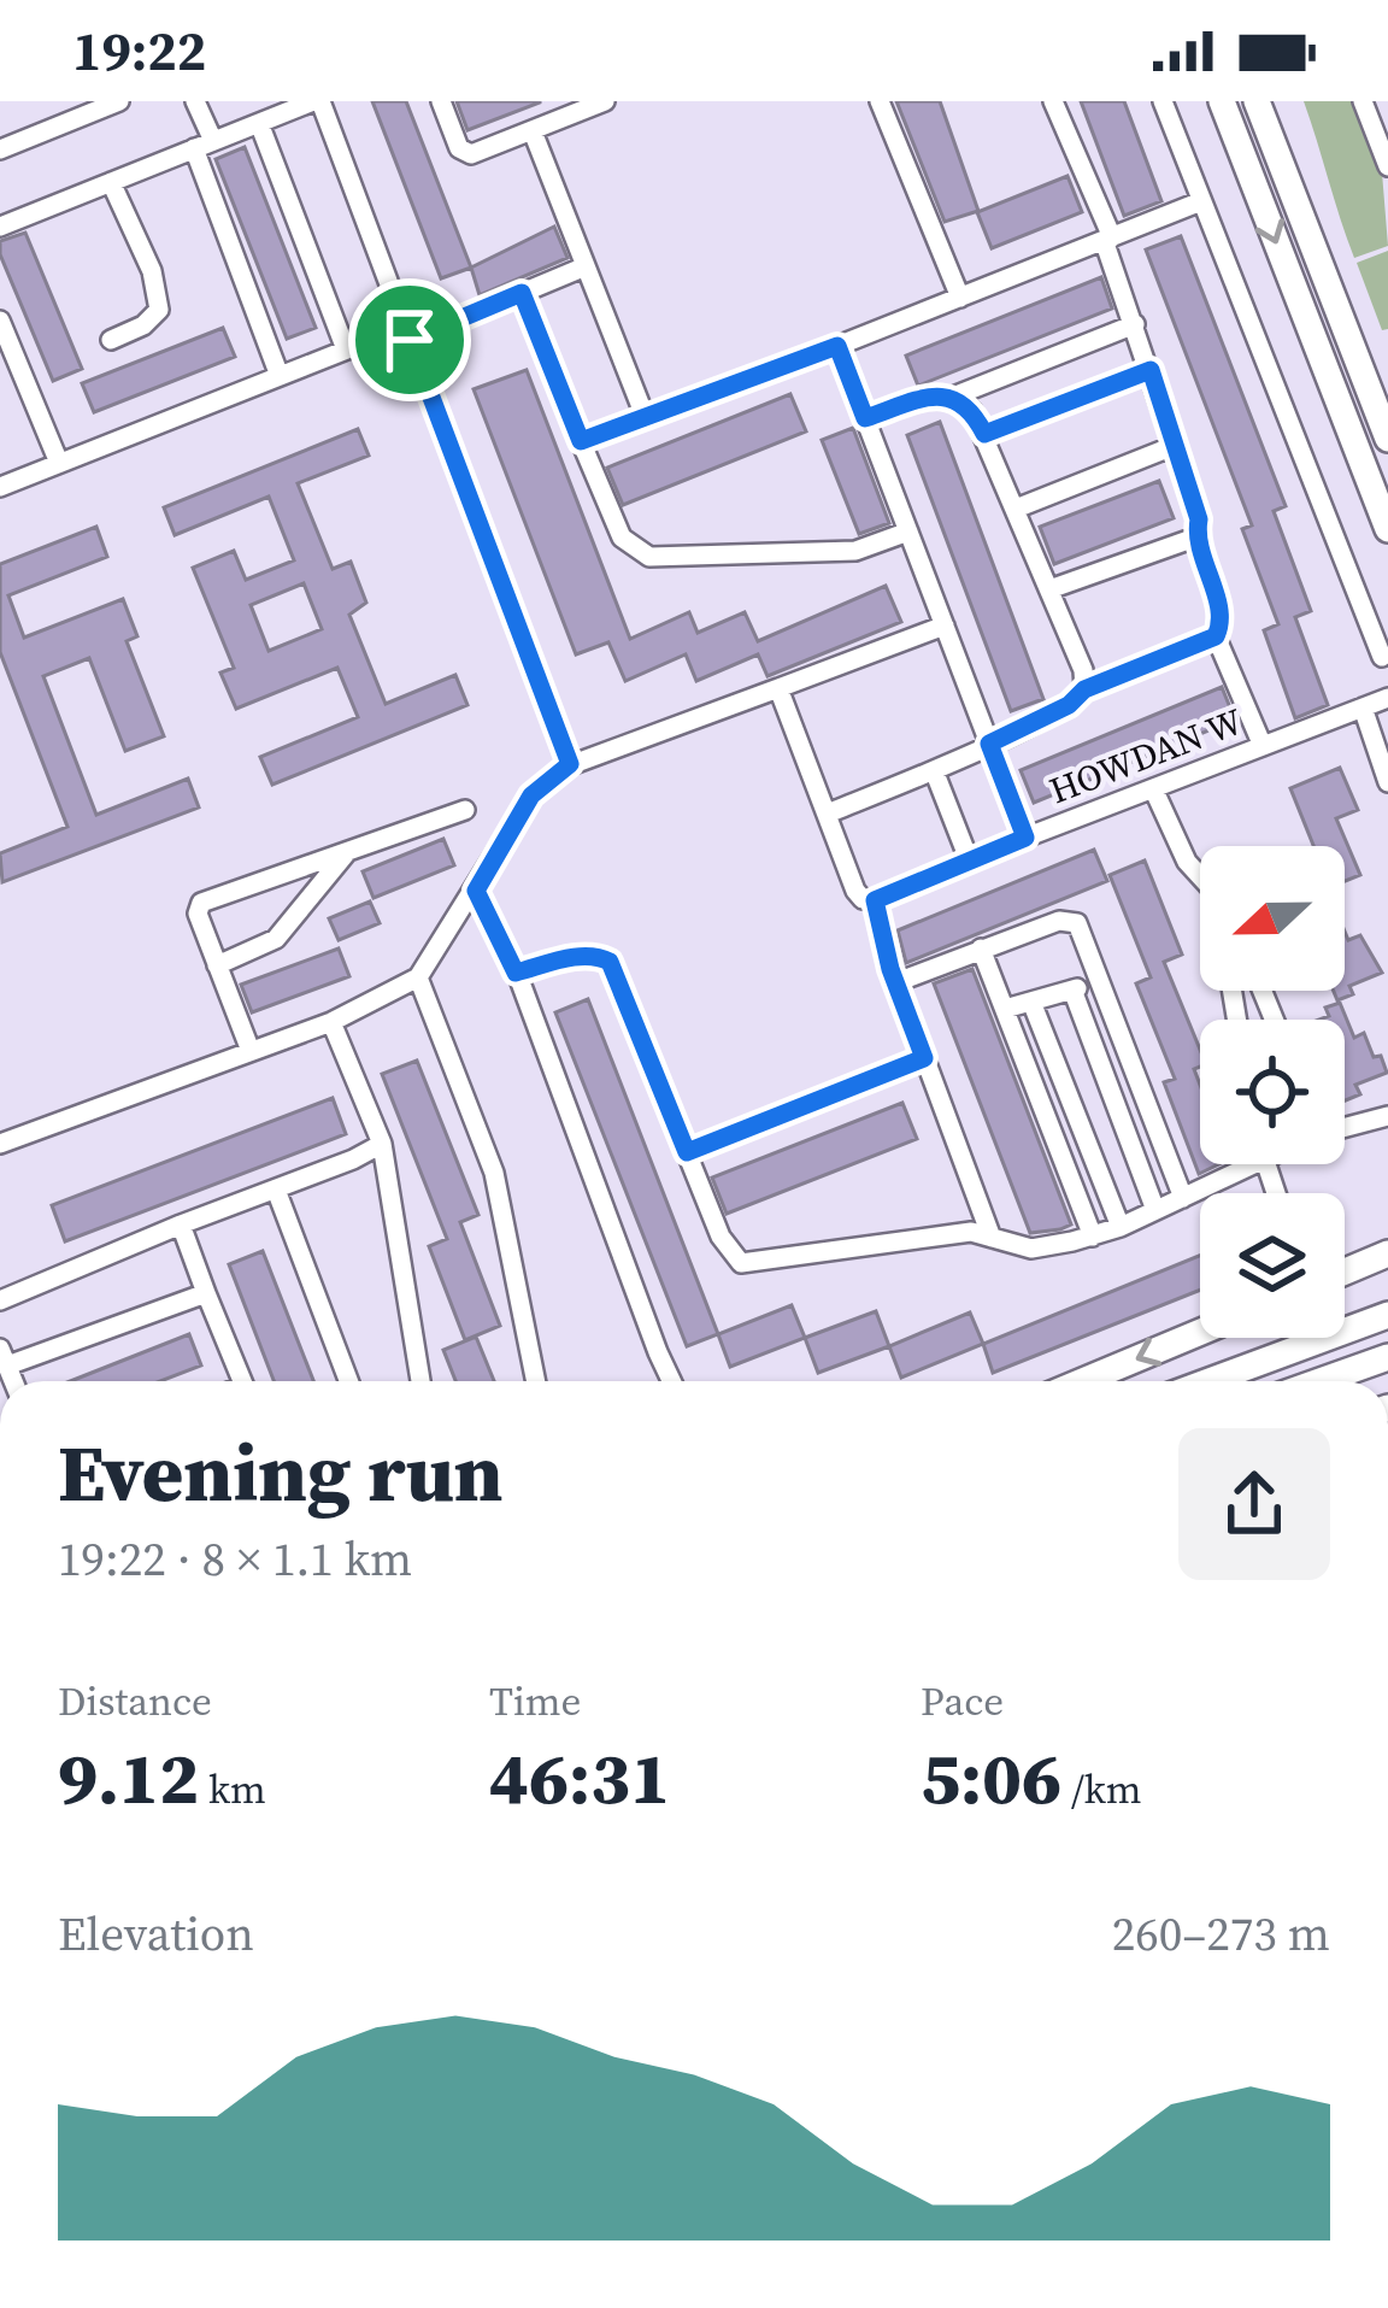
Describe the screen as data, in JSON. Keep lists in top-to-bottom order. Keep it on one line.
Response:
{"streets":{"street":["HOWDAN W"]},"north":"left","page":{"status":"19:22","heading":["Evening run","19:22 · 8 × 1.1 km"],"stats":[["Distance","9.12 km"],["Time","46:31"],["Pace","5:06 /km"]],"chart":["Elevation","260–273 m"]}}
